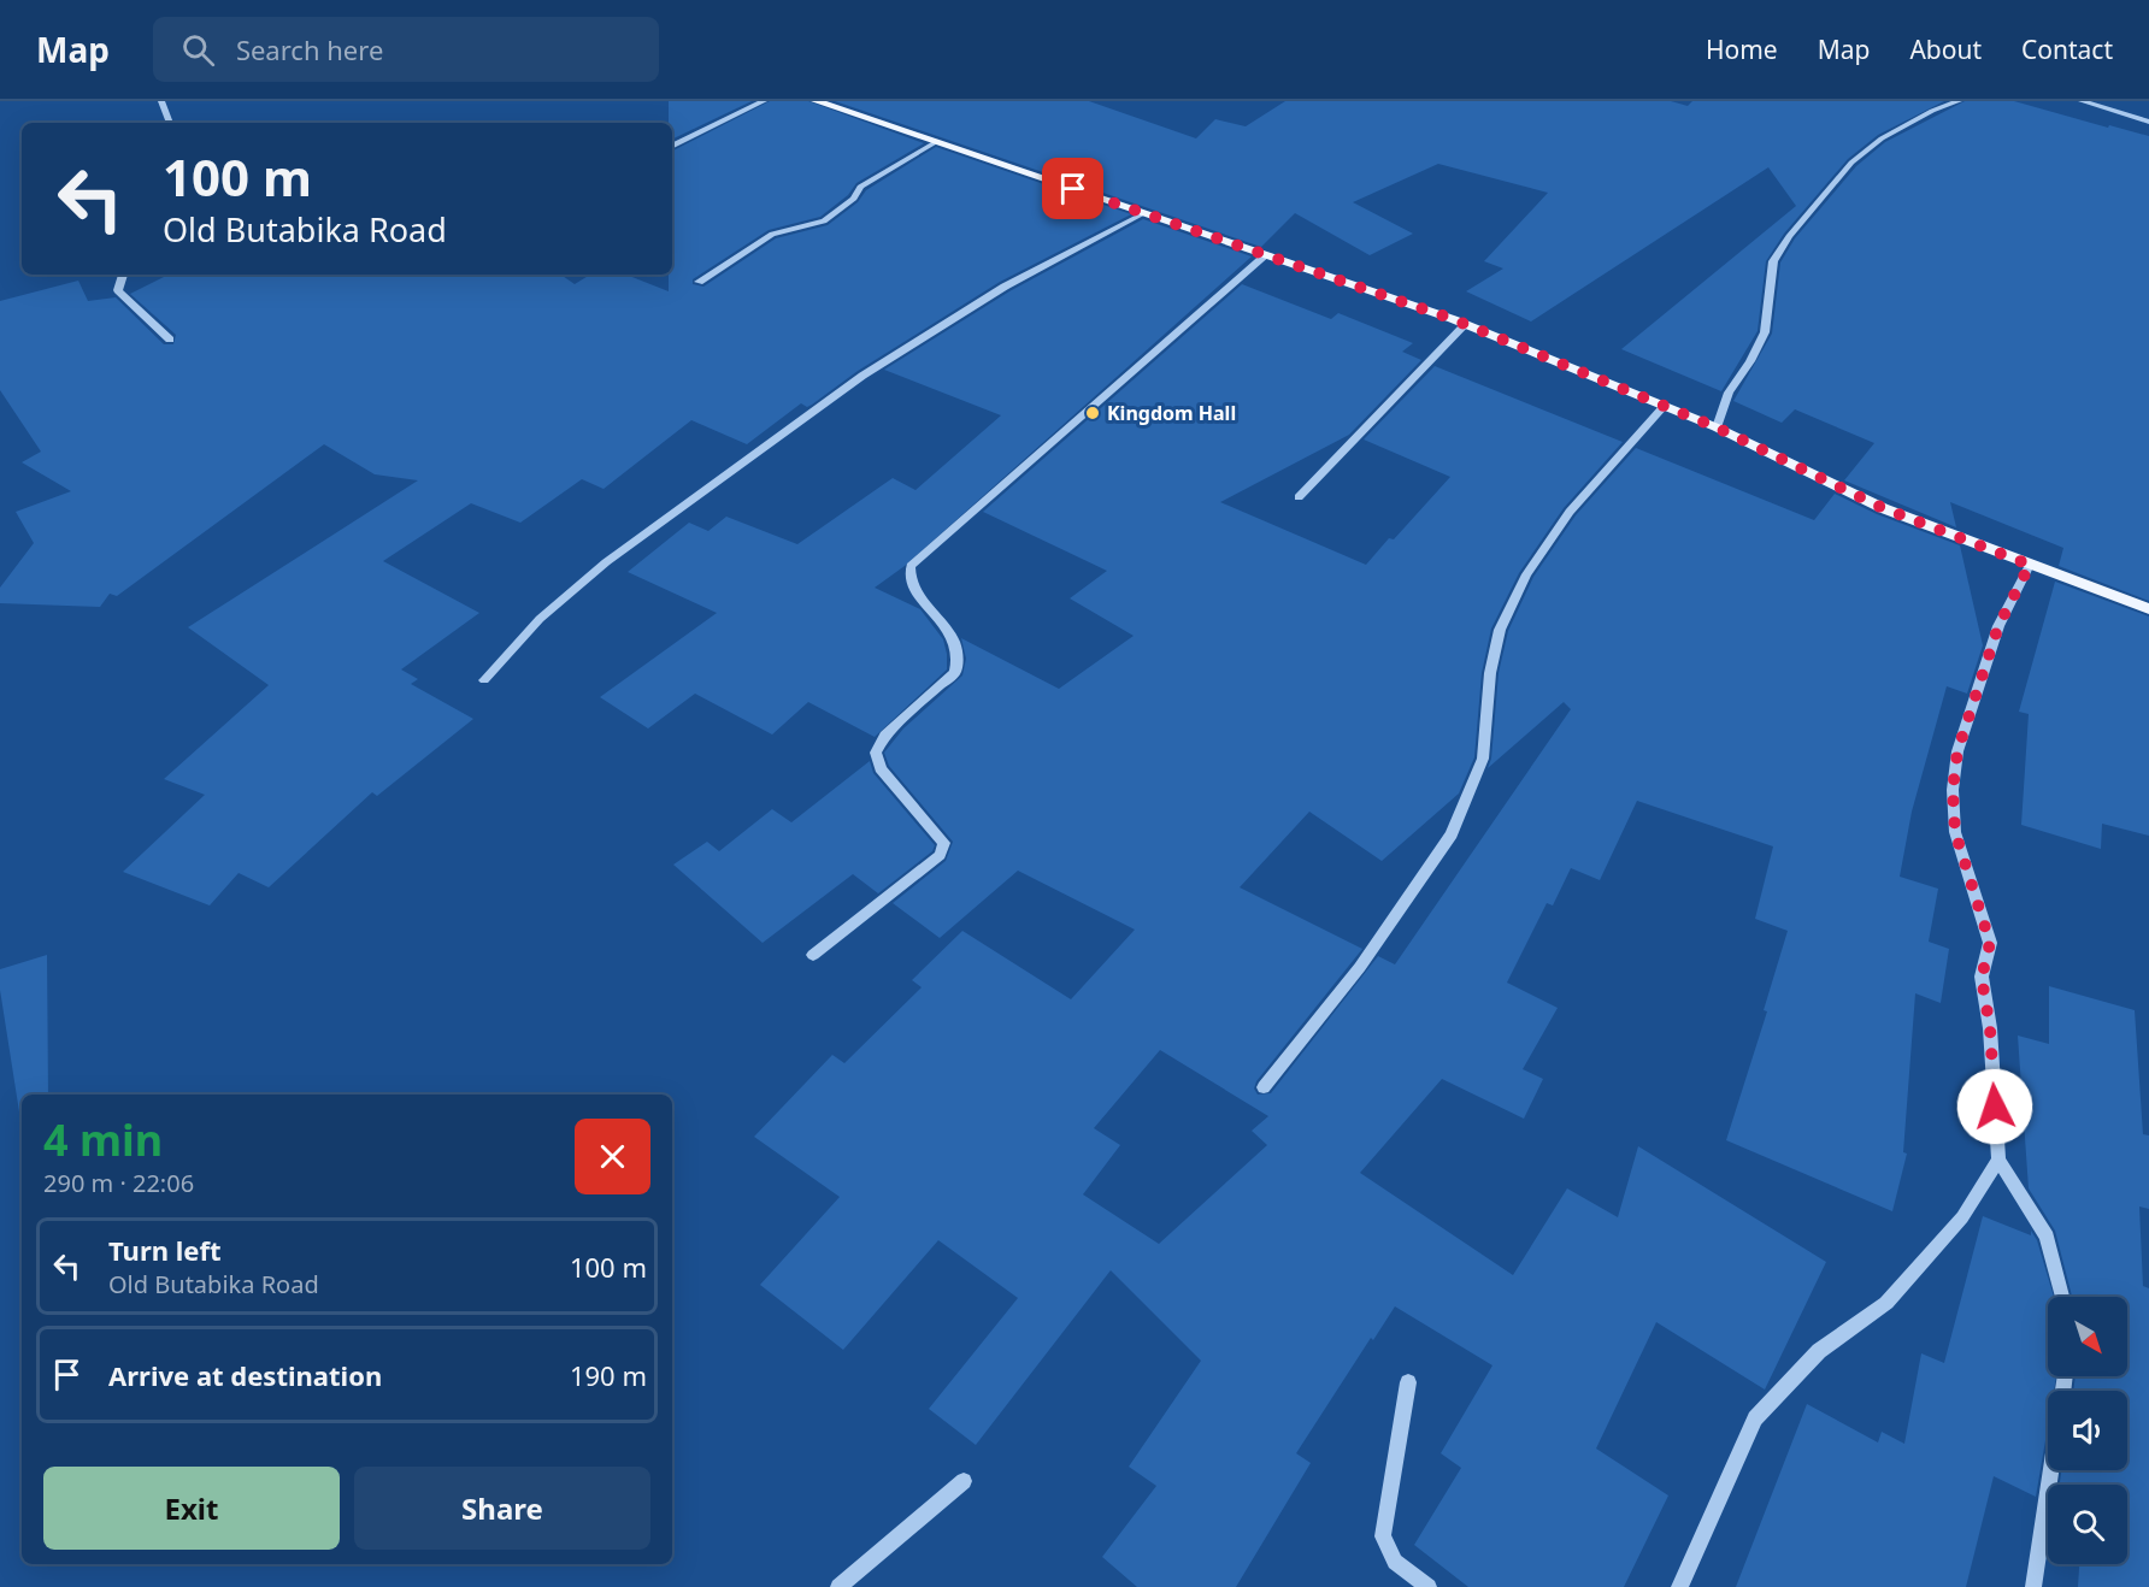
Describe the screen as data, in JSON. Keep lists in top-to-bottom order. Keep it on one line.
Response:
{"places":["Kingdom Hall"],"north":"bottom right","page":{"header":"Map","search":"Search here","nav":["Home","Map","About","Contact"],"turn":["100 m","Old Butabika Road"],"heading":["4 min","290 m · 22:06"],"list":[{"name":"Turn left","note":"Old Butabika Road","value":"100 m"},{"name":"Arrive at destination","value":"190 m"}],"buttons":["Exit","Share"]}}
